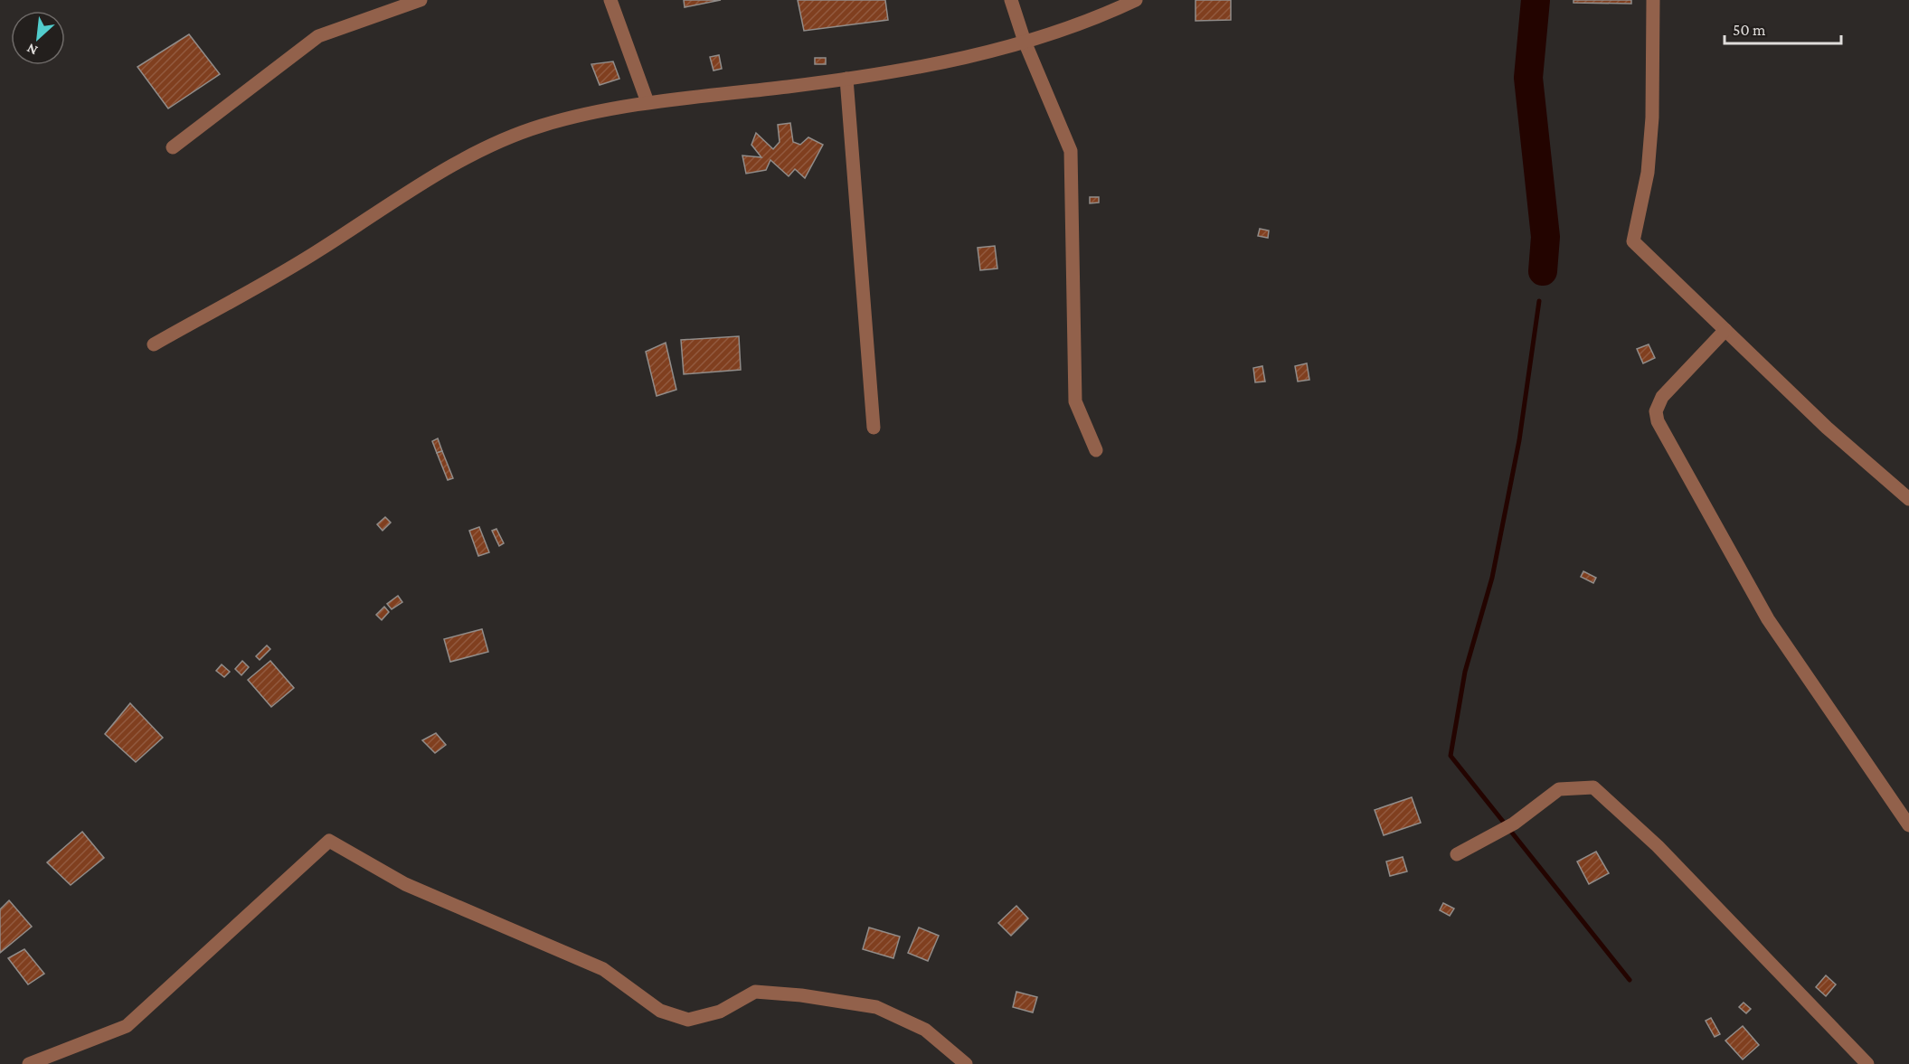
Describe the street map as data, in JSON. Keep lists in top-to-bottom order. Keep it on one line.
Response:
{"scale_bar":"50 m","north":"bottom left"}
